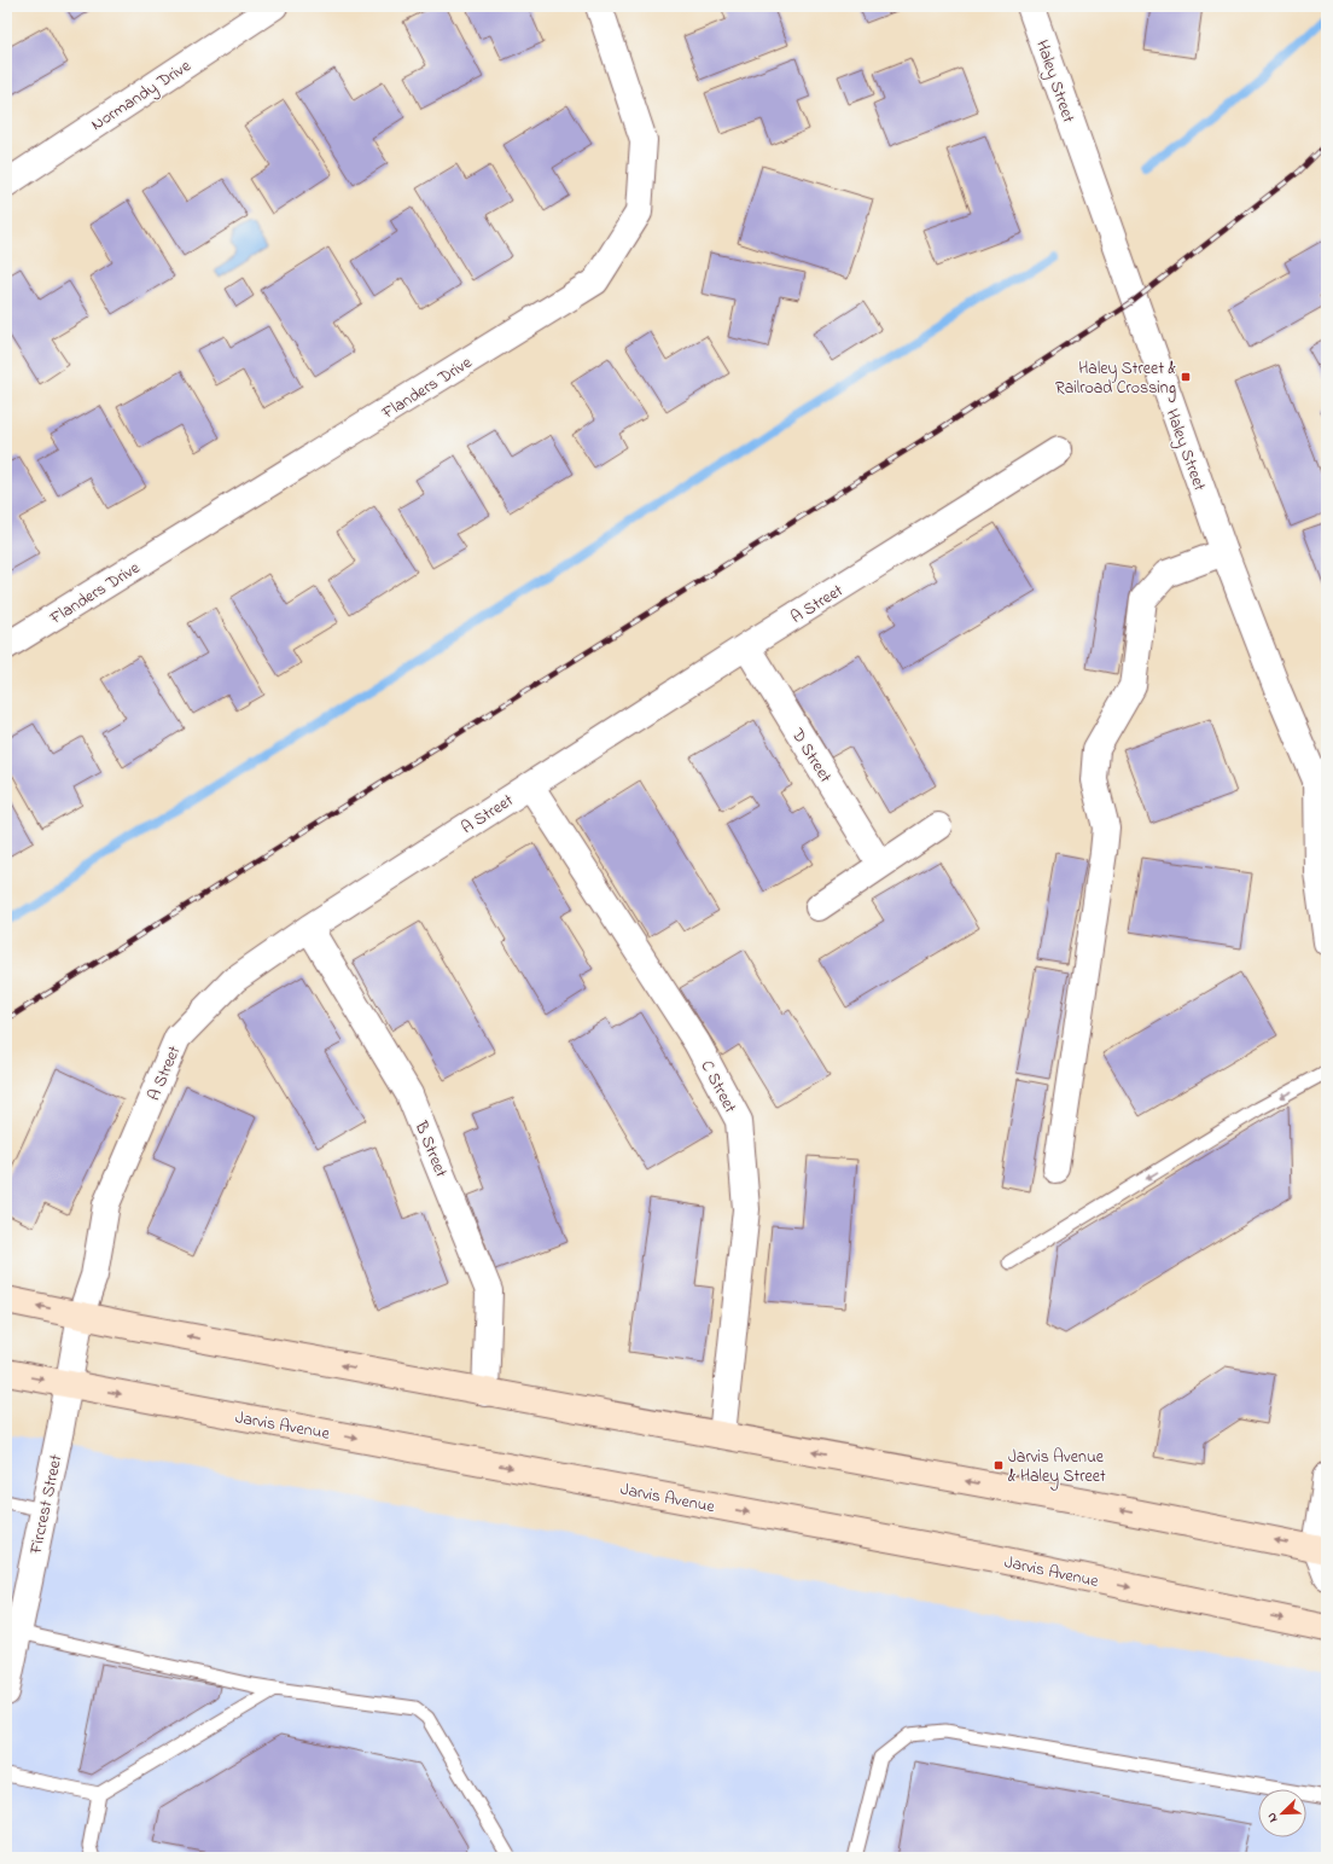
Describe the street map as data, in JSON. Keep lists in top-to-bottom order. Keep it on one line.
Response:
{"streets":{"main road":["Jarvis Avenue"],"street":["Haley Street","Normandy Drive","Flanders Drive","A Street","D Street","C Street","B Street","Fircrest Street"]},"crossings":[["A Street","D Street"],["A Street","C Street"],["A Street","B Street"],["A Street","Fircrest Street"],["Jarvis Avenue","Fircrest Street"]],"places":{"transit":["Haley Street & Railroad Crossing","Jarvis Avenue & Haley Street"]},"north":"bottom left"}
